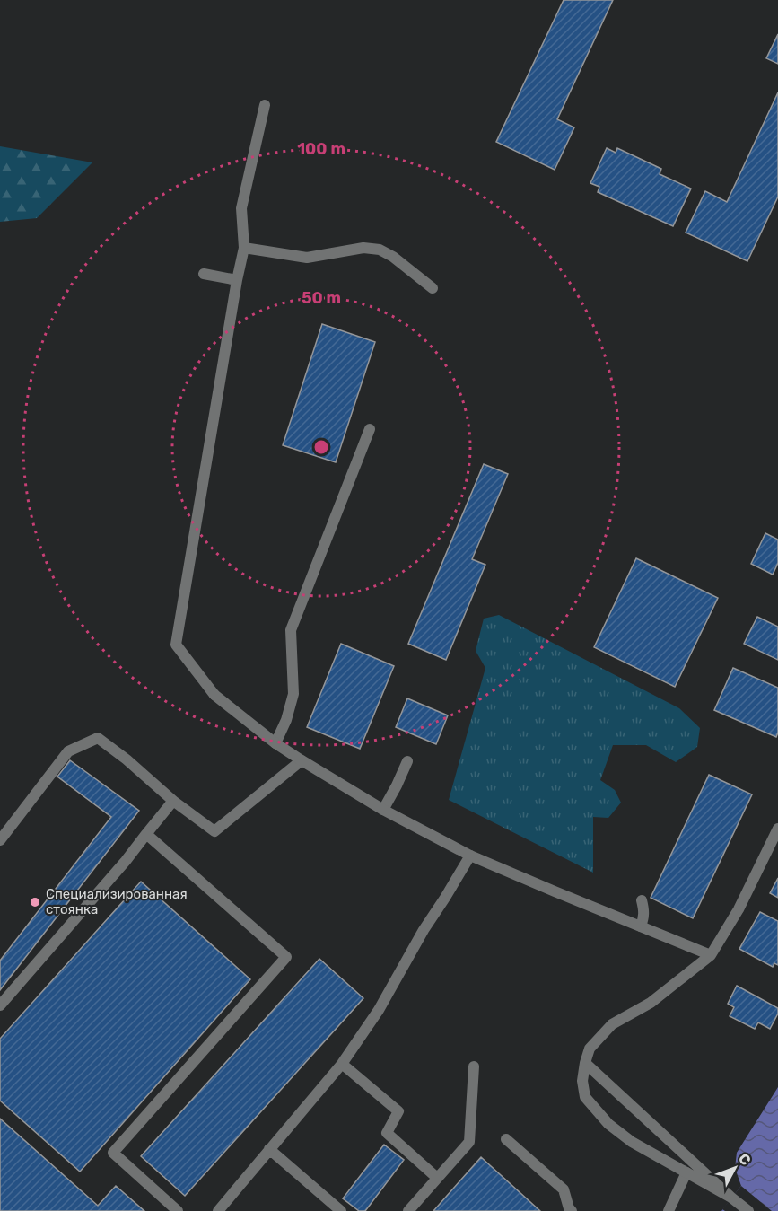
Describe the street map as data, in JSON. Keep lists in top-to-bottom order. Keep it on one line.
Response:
{"places":["Специализированная стоянка"],"north":"top right","rings":["100 m","50 m"]}
